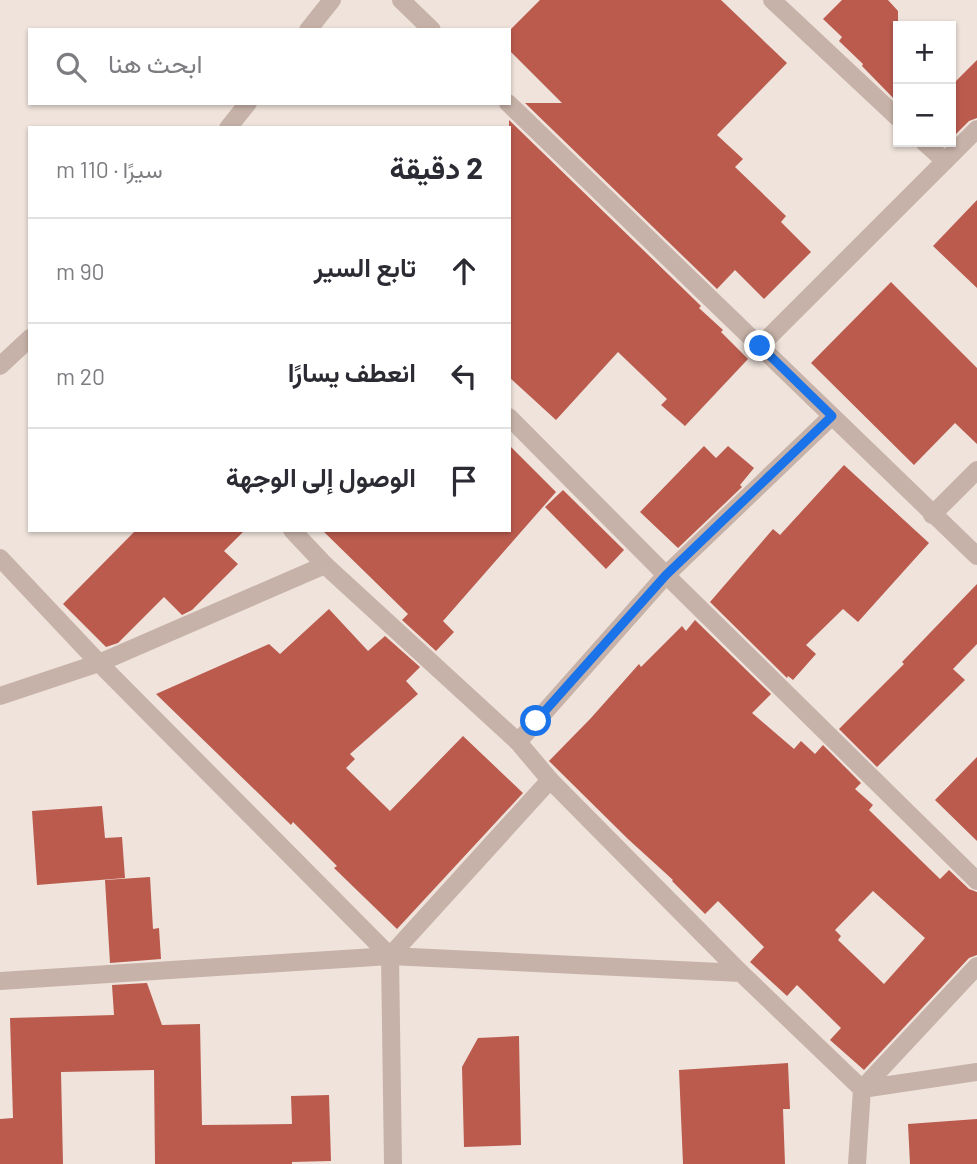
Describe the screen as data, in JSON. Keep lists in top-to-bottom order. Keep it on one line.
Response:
{"page":{"map_buttons":["+","−"],"search":"ابحث هنا","heading":["2 دقيقة","سيرًا · 110 m"],"list":[["تابع السير","90 m"],["انعطف يسارًا","20 m"],"الوصول إلى الوجهة"]}}
